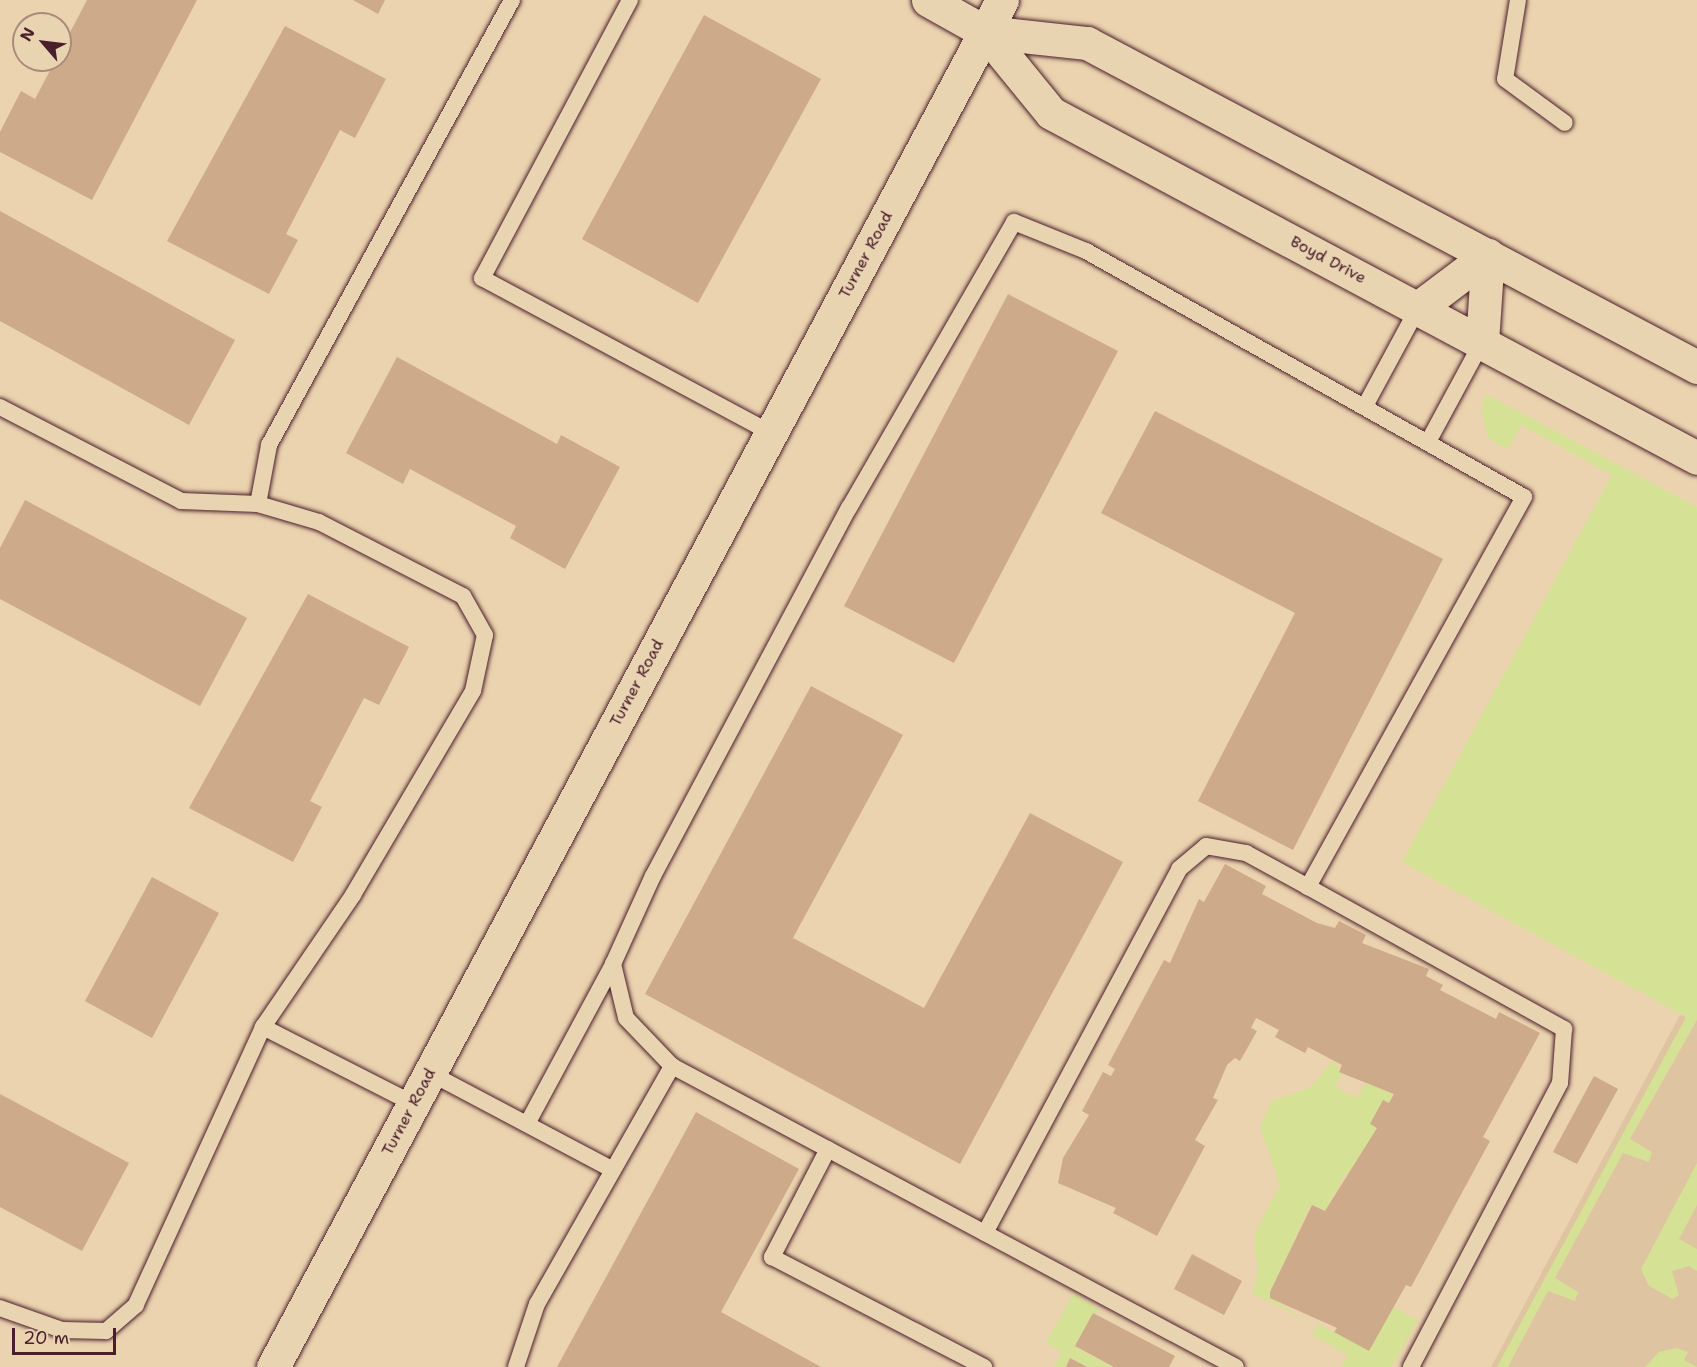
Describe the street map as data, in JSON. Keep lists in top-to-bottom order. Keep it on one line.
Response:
{"streets":{"street":["Turner Road","Boyd Drive"]},"crossings":[["Turner Road","Boyd Drive"]],"scale_bar":"20 m","north":"top left"}
